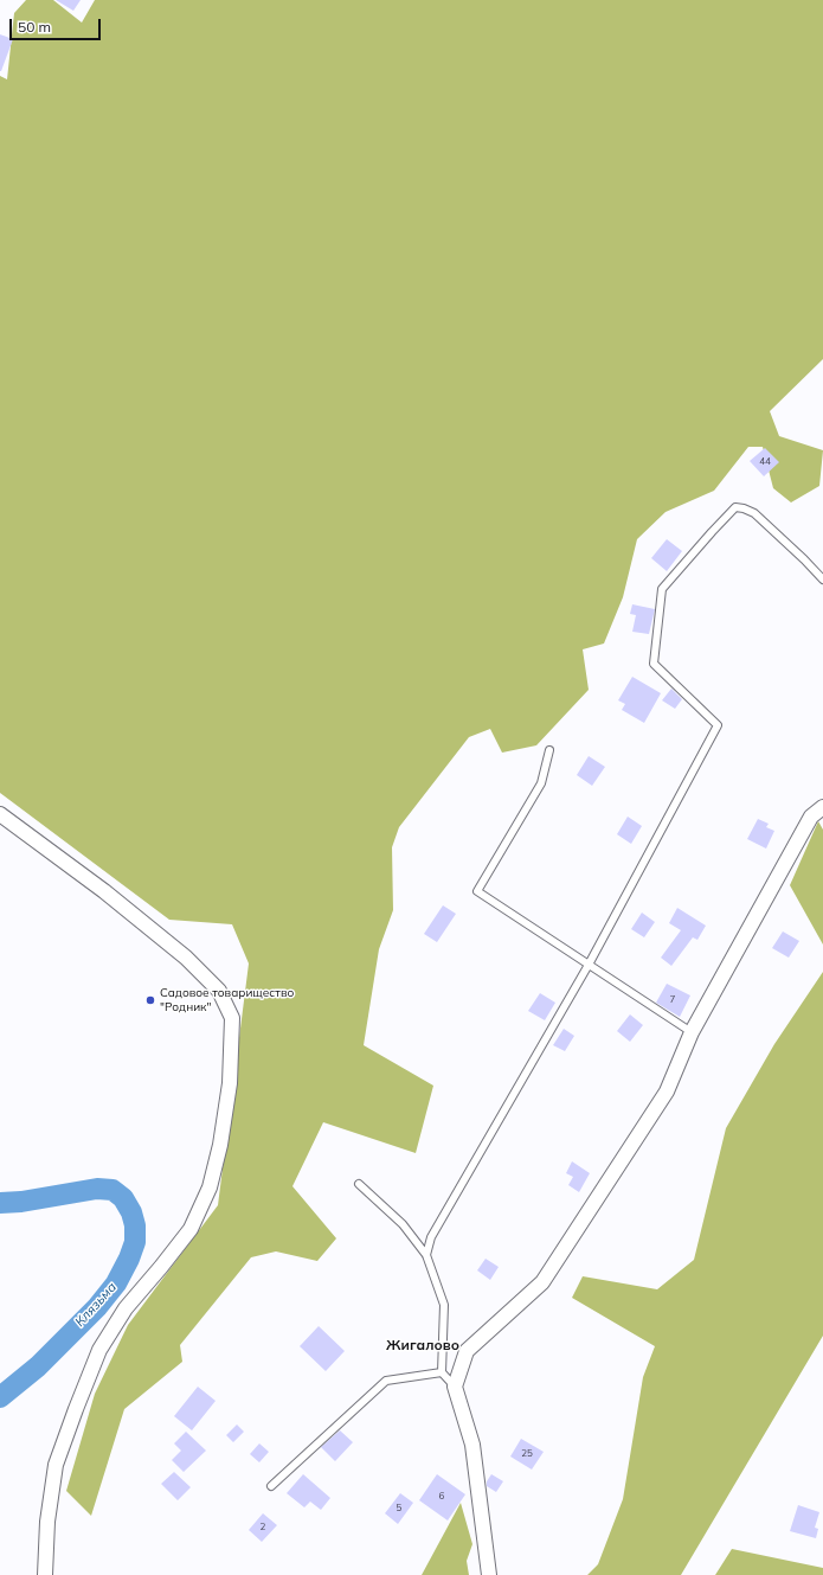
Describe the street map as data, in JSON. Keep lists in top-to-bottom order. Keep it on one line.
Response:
{"districts":["Жигалово"],"water":["Клязьма"],"places":["Садовое товарищество \"Родник\""],"house_numbers":["44","7","25","6","5","2"],"scale_bar":"50 m"}
